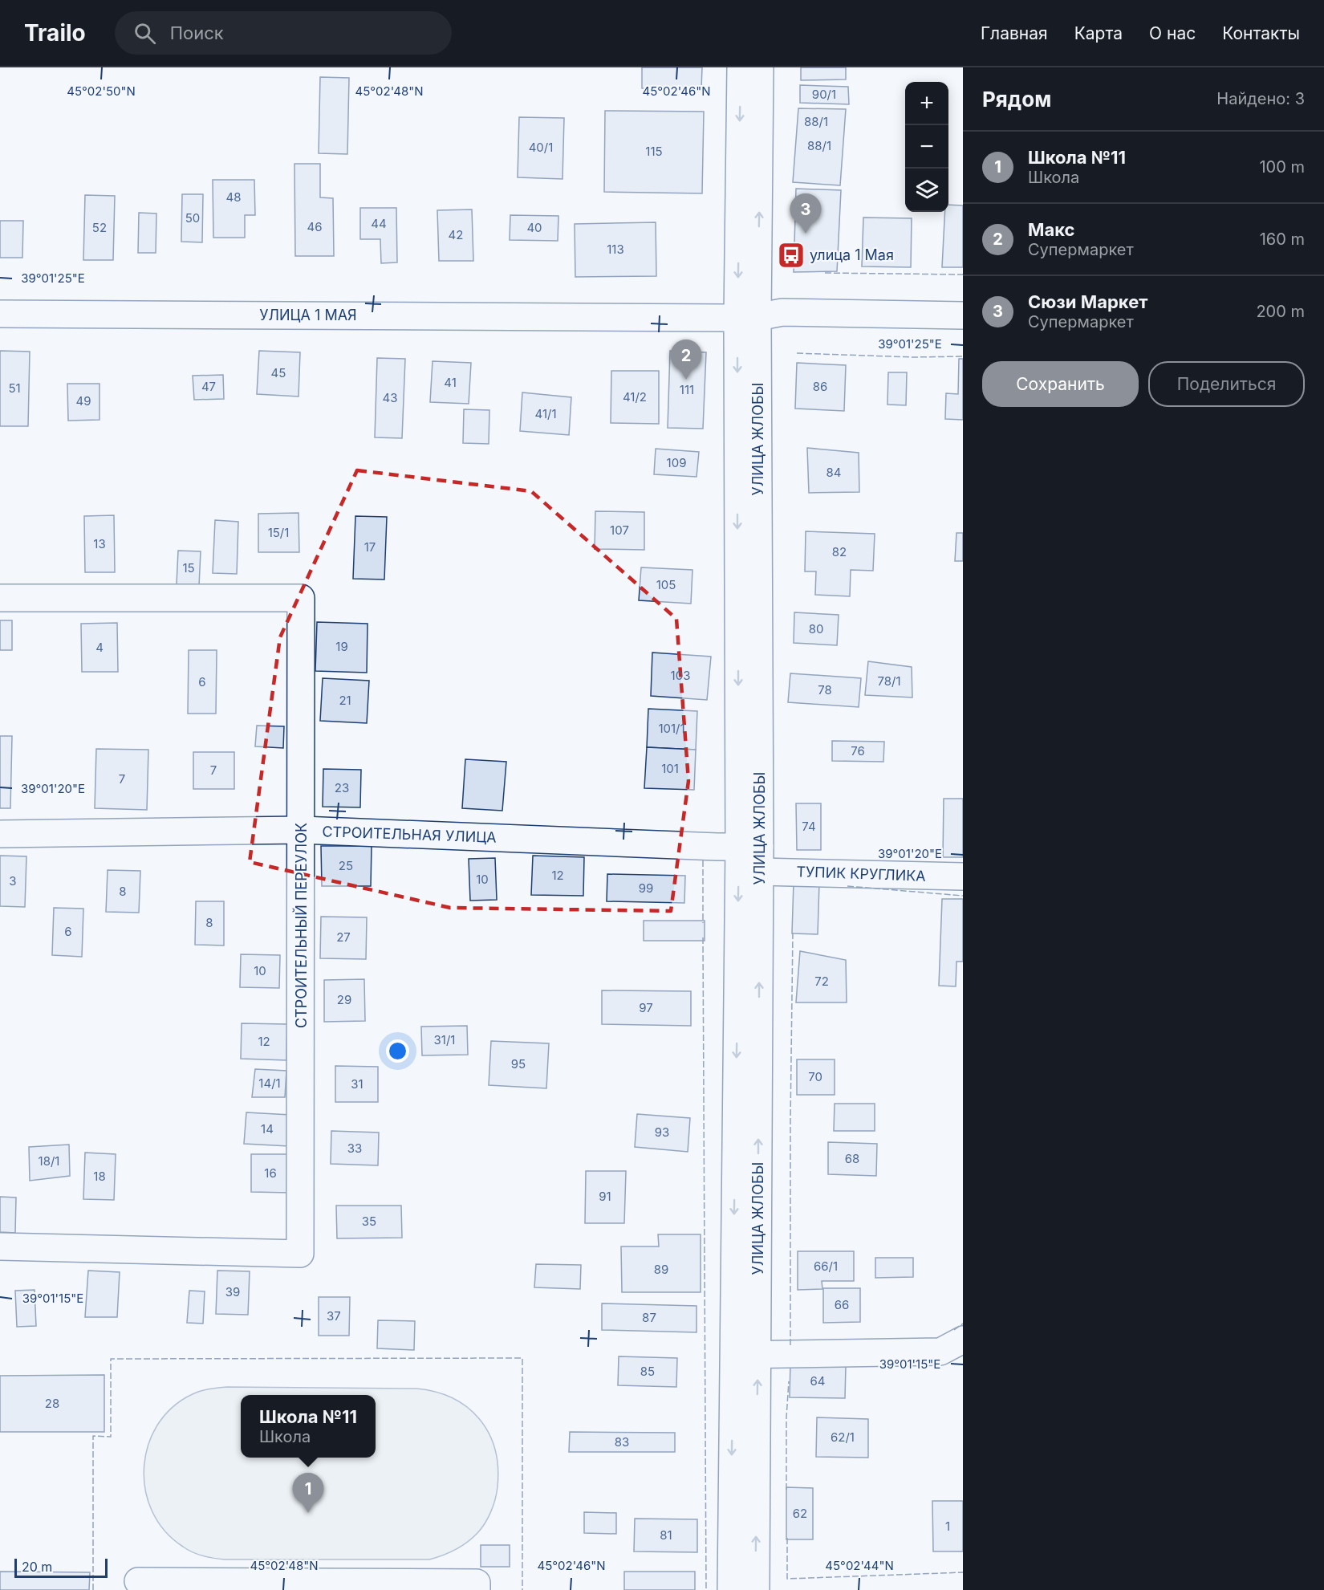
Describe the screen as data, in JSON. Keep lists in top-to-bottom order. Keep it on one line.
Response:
{"streets":{"street":["УЛИЦА 1 МАЯ","УЛИЦА ЖЛОБЫ","СТРОИТЕЛЬНАЯ УЛИЦА","ТУПИК КРУГЛИКА","СТРОИТЕЛЬНЫЙ ПЕРЕУЛОК"]},"crossings":[["УЛИЦА 1 МАЯ","УЛИЦА ЖЛОБЫ"],["УЛИЦА ЖЛОБЫ","СТРОИТЕЛЬНАЯ УЛИЦА"],["УЛИЦА ЖЛОБЫ","ТУПИК КРУГЛИКА"],["СТРОИТЕЛЬНАЯ УЛИЦА","ТУПИК КРУГЛИКА"],["СТРОИТЕЛЬНАЯ УЛИЦА","СТРОИТЕЛЬНЫЙ ПЕРЕУЛОК"]],"places":{"bus stop":["улица 1 Мая"]},"house_numbers":["90/1","88/1","88/1","40/1","115","48","50","44","46","52","40","42","113","45","41","47","86","51","111","41/2","43","49","41/1","109","84","107","15/1","13","17","82","15","105","80","19","4","103","78/1","6","78","21","101/1","76","101","7","7","23","74","25","12","10","3","99","8","8","6","27","10","72","29","97","31/1","12","95","70","14/1","31","14","93","33","68","18/1","16","18","91","35","66/1","89","39","66","37","87","85","64","28","62/1","83","62","1","81"],"scale_bar":"20 m","page":{"header":"Trailo","search":"Поиск","nav":["Главная","Карта","О нас","Контакты"],"heading":["Рядом","Найдено: 3"],"map_buttons":["+","−"],"list":[{"mark":"1","name":"Школа №11","note":"Школа","value":"100 m"},{"mark":"2","name":"Макс","note":"Супермаркет","value":"160 m"},{"mark":"3","name":"Сюзи Маркет","note":"Супермаркет","value":"200 m"}],"pins":["3","2","1"],"buttons":["Сохранить","Поделиться"],"popup":["Школа №11","Школа"],"scale":"20 m"},"coordinates":["45°02'50\"N","45°02'48\"N","45°02'46\"N","39°01'25\"E","39°01'20\"E","39°01'15\"E","45°02'44\"N"]}
